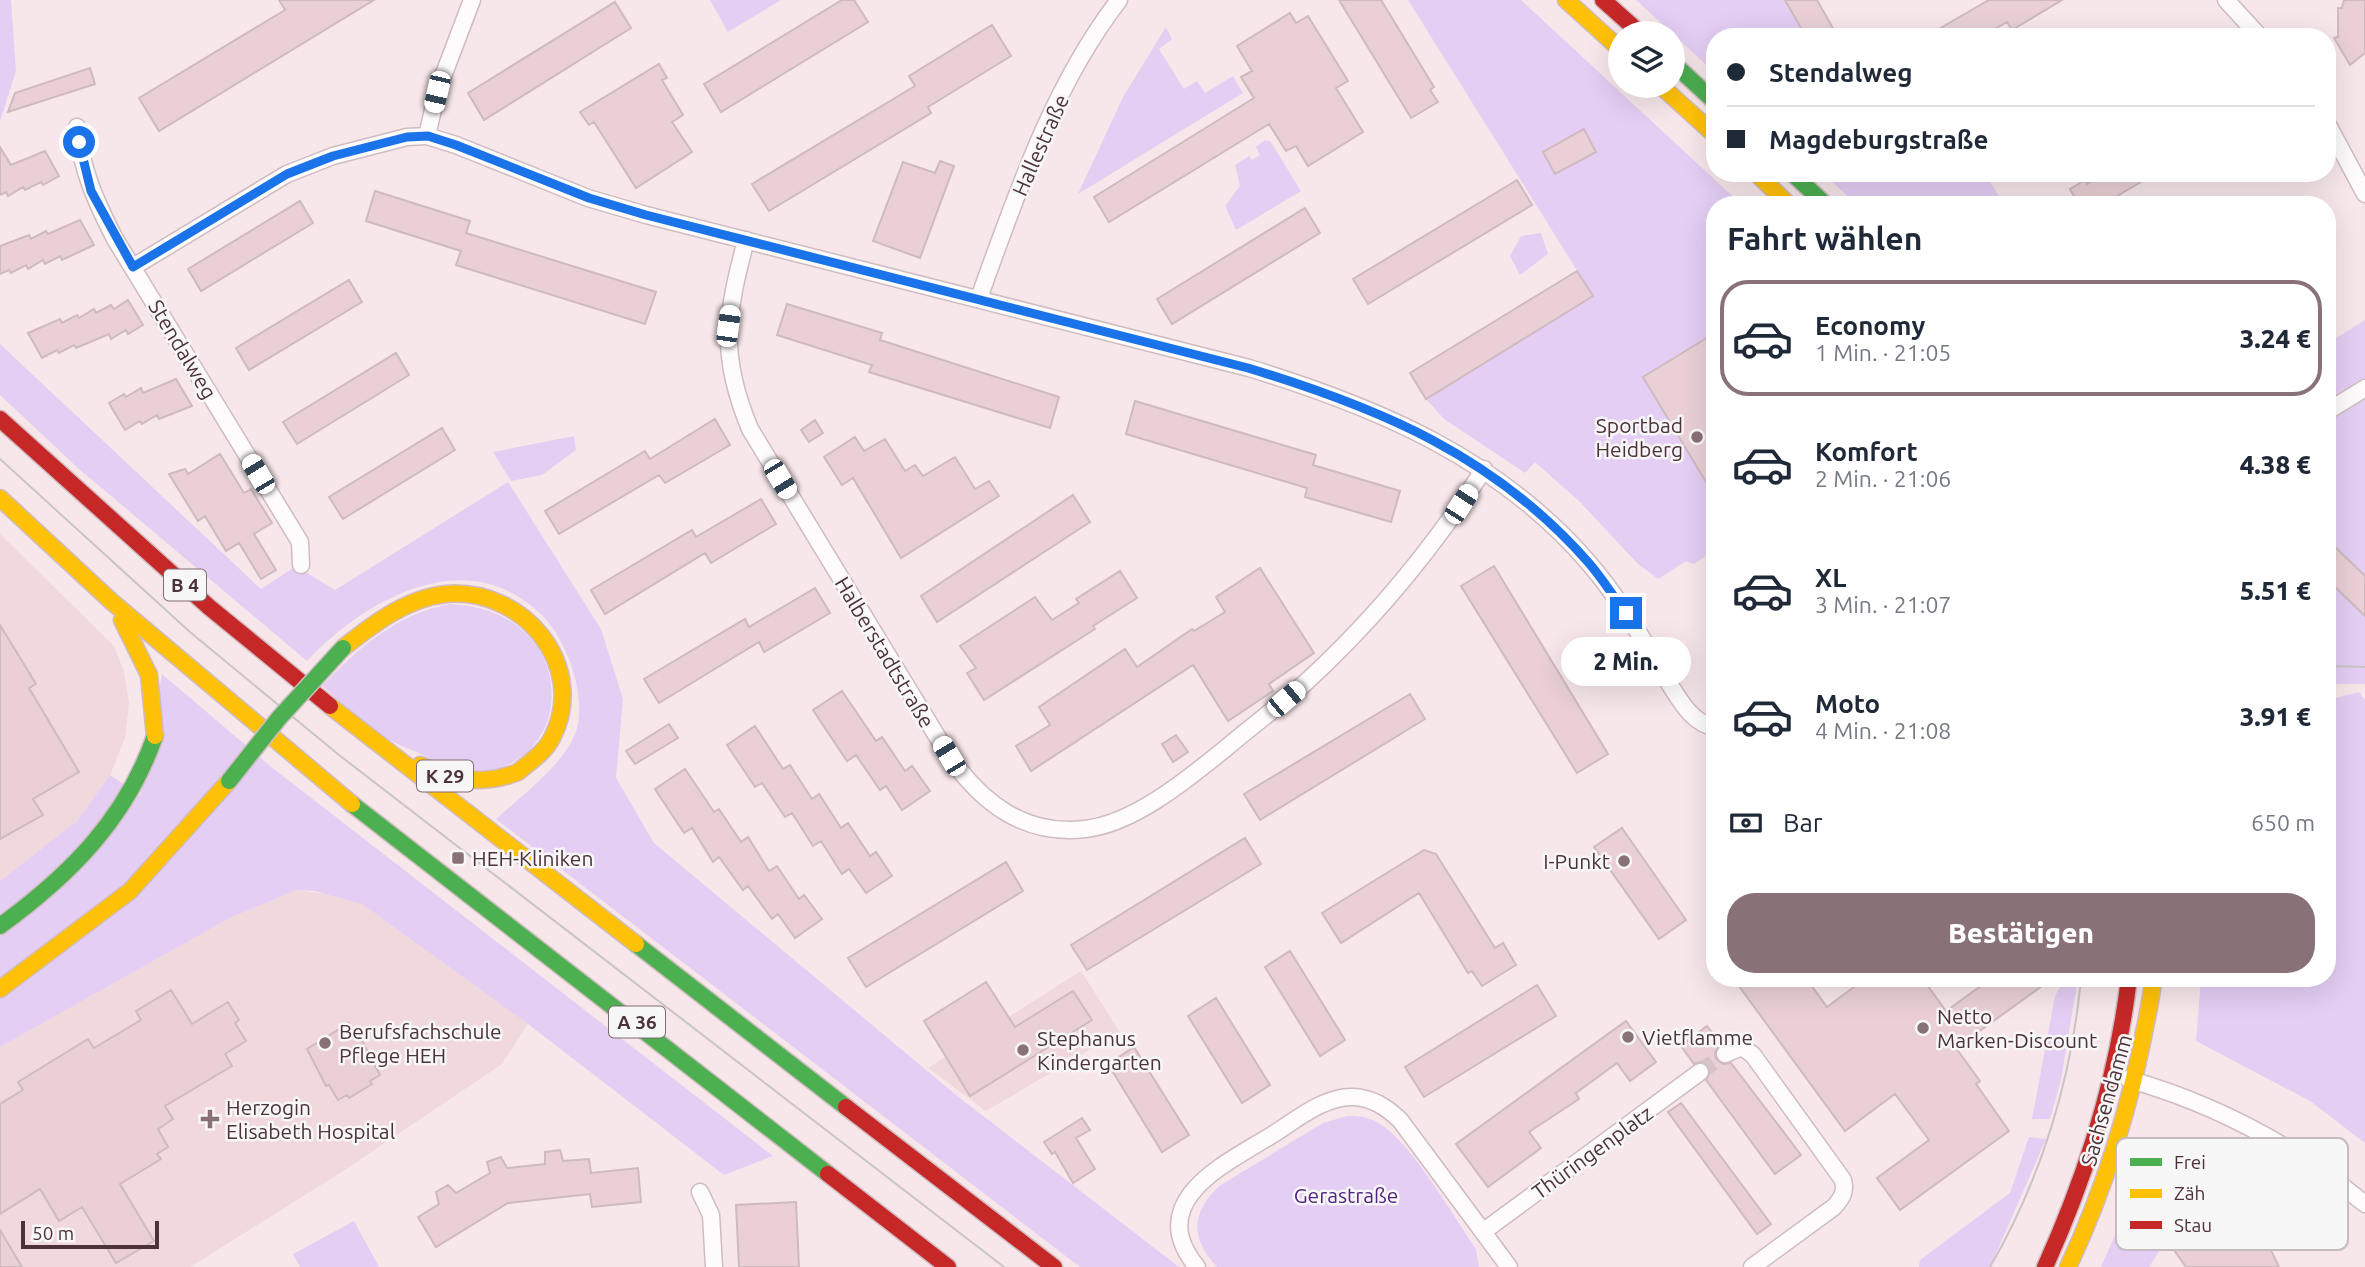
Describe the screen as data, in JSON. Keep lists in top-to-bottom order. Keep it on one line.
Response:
{"streets":{"main road":["B 4","K 29","A 36","Sachsendamm"],"street":["Hallestraße","Stendalweg","Halberstadtstraße","Thüringenplatz"]},"crossings":[["B 4","K 29"],["B 4","A 36"],["K 29","A 36"]],"parks":["Gerastraße"],"places":{"other":["Sportbad Heidberg","I-Punkt","Netto Marken-Discount","Vietflamme","Berufsfachschule Pflege HEH","Stephanus Kindergarten"],"transit":["HEH-Kliniken"],"health":["Herzogin Elisabeth Hospital"]},"legend":["Frei","Zäh","Stau"],"scale_bar":"50 m","page":{"banner":["Stendalweg","Magdeburgstraße"],"heading":"Fahrt wählen","list":[{"name":"Economy","note":"1 Min. · 21:05","value":"3.24 €"},{"name":"Komfort","note":"2 Min. · 21:06","value":"4.38 €"},{"name":"XL","note":"3 Min. · 21:07","value":"5.51 €"},{"name":"Moto","note":"4 Min. · 21:08","value":"3.91 €"}],"bubble":"2 Min.","pay":["Bar","650 m"],"buttons":"Bestätigen","scale":"50 m"}}
